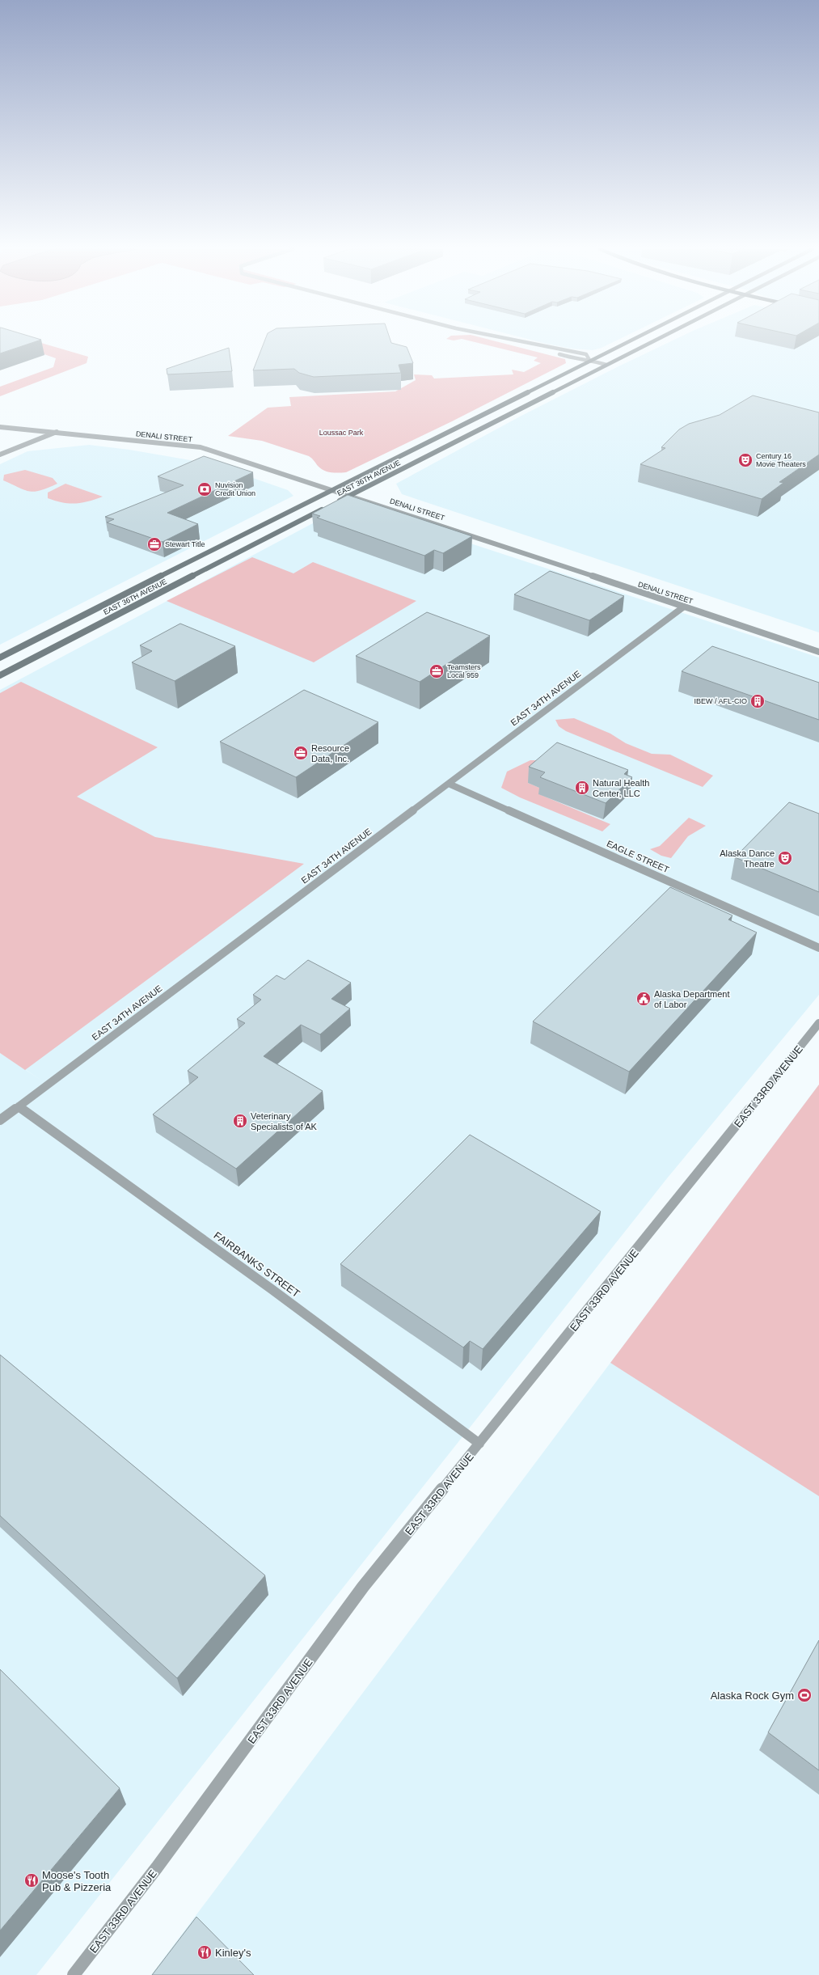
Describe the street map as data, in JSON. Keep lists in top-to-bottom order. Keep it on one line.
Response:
{"streets":{"main road":["EAST 36TH AVENUE"],"street":["DENALI STREET","EAST 34TH AVENUE","EAGLE STREET","EAST 33RD AVENUE","FAIRBANKS STREET"]},"crossings":[["DENALI STREET","EAST 36TH AVENUE"],["DENALI STREET","EAST 34TH AVENUE"],["EAST 34TH AVENUE","EAGLE STREET"],["EAST 34TH AVENUE","FAIRBANKS STREET"],["EAST 33RD AVENUE","FAIRBANKS STREET"]],"parks":["Loussac Park"],"places":{"theatre":["Century 16 Movie Theaters","Alaska Dance Theatre"],"bank":["Nuvision Credit Union"],"office":["Stewart Title","Teamsters Local 959","Resource Data, Inc."],"building":["IBEW / AFL-CIO","Natural Health Center, LLC","Veterinary Specialists of AK"],"public building":["Alaska Department of Labor"],"sports":["Alaska Rock Gym"],"restaurant":["Moose's Tooth Pub & Pizzeria","Kinley's"]}}
